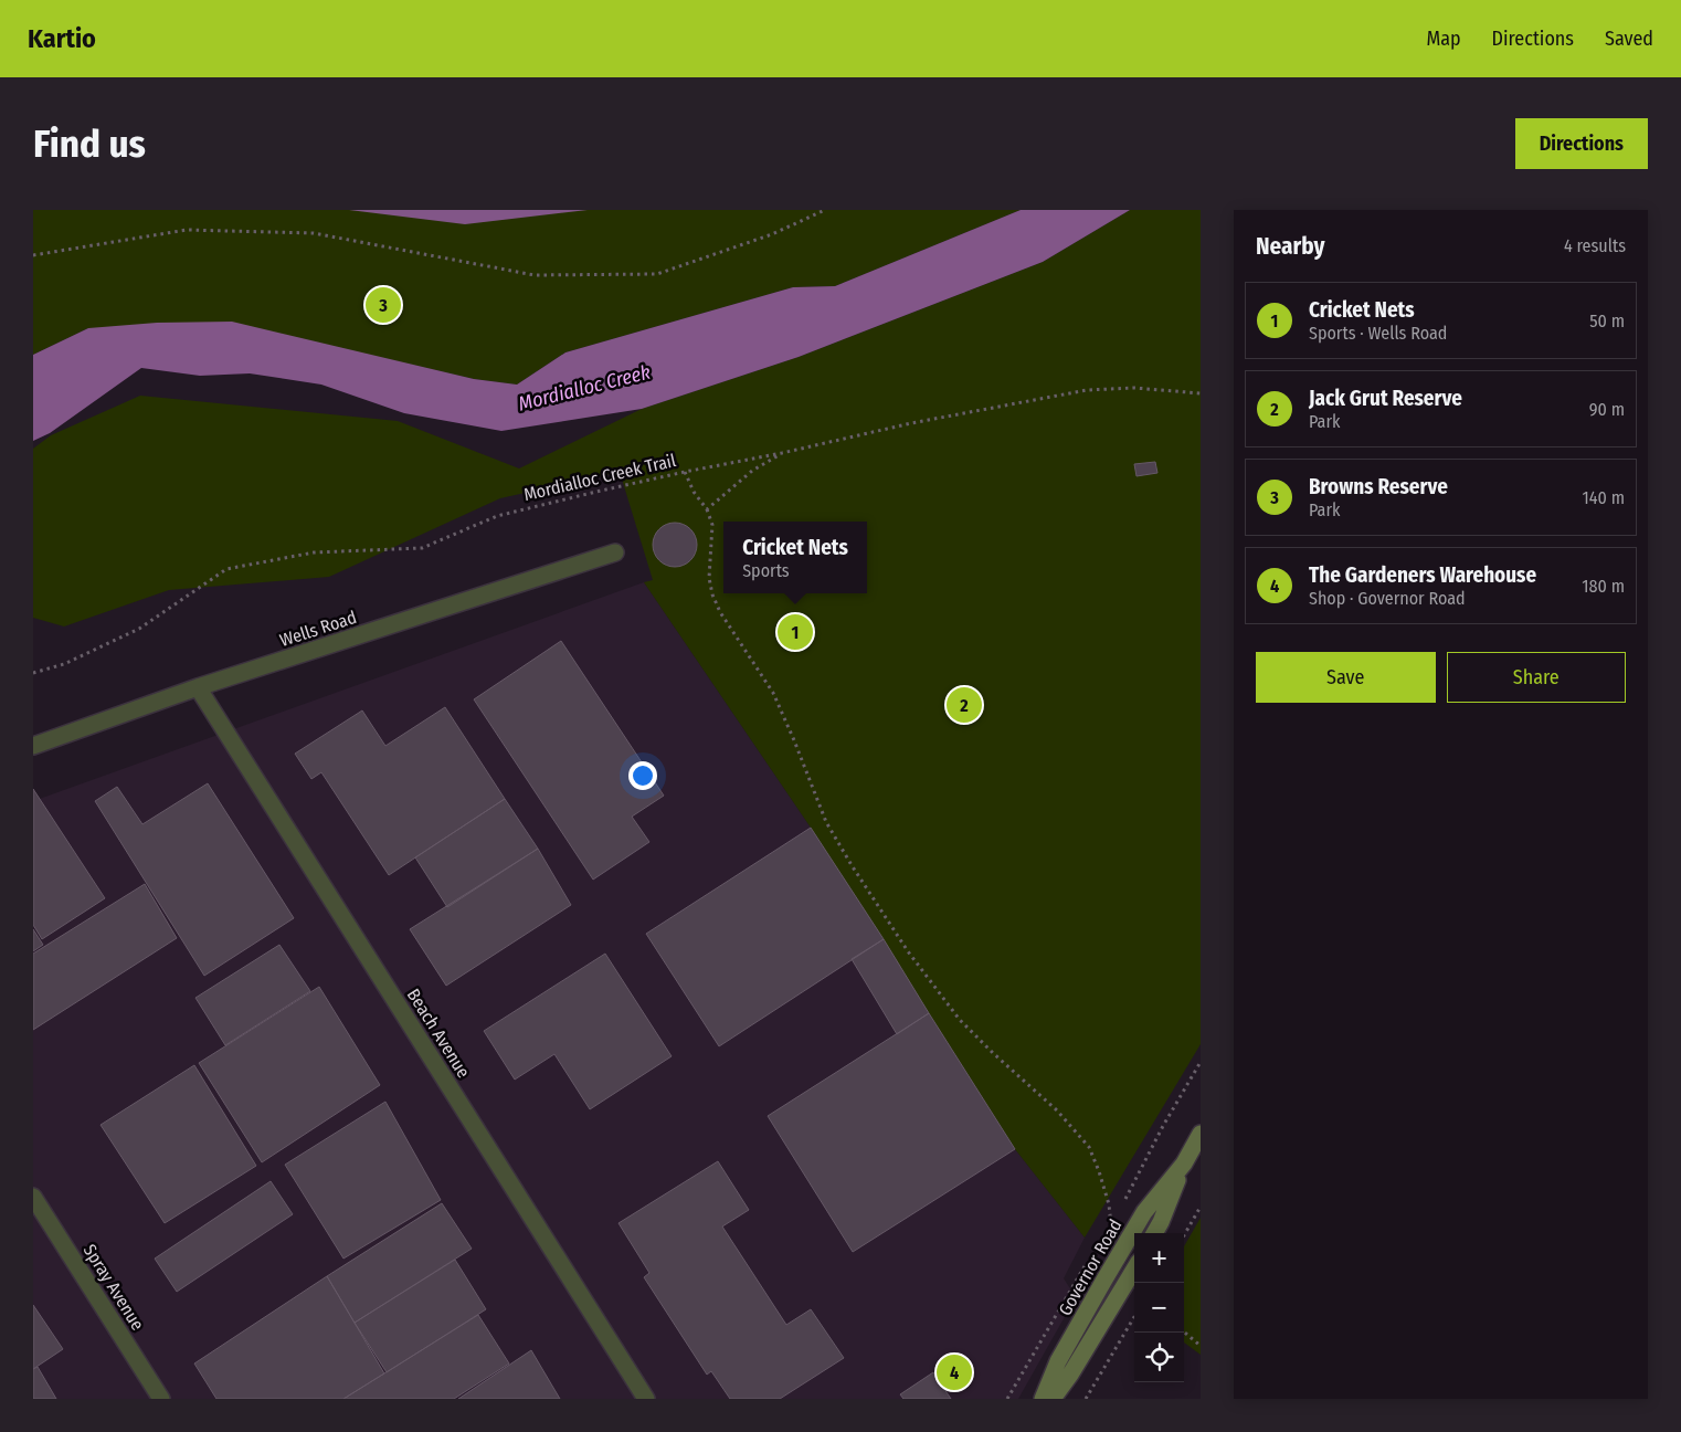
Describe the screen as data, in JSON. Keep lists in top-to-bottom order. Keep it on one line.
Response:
{"streets":{"street":["Wells Road","Beach Avenue","Governor Road","Spray Avenue"],"path":["Mordialloc Creek Trail"]},"crossings":[["Wells Road","Beach Avenue"]],"water":["Mordialloc Creek"],"page":{"header":"Kartio","nav":["Map","Directions","Saved"],"buttons":["Directions",["Save","Share"]],"title":"Find us","heading":["Nearby","4 results"],"list":[{"mark":"1","name":"Cricket Nets","note":"Sports · Wells Road","value":"50 m"},{"mark":"2","name":"Jack Grut Reserve","note":"Park","value":"90 m"},{"mark":"3","name":"Browns Reserve","note":"Park","value":"140 m"},{"mark":"4","name":"The Gardeners Warehouse","note":"Shop · Governor Road","value":"180 m"}],"pins":["3","1","2","4"],"popup":["Cricket Nets","Sports"],"map_buttons":["+","−"]}}
